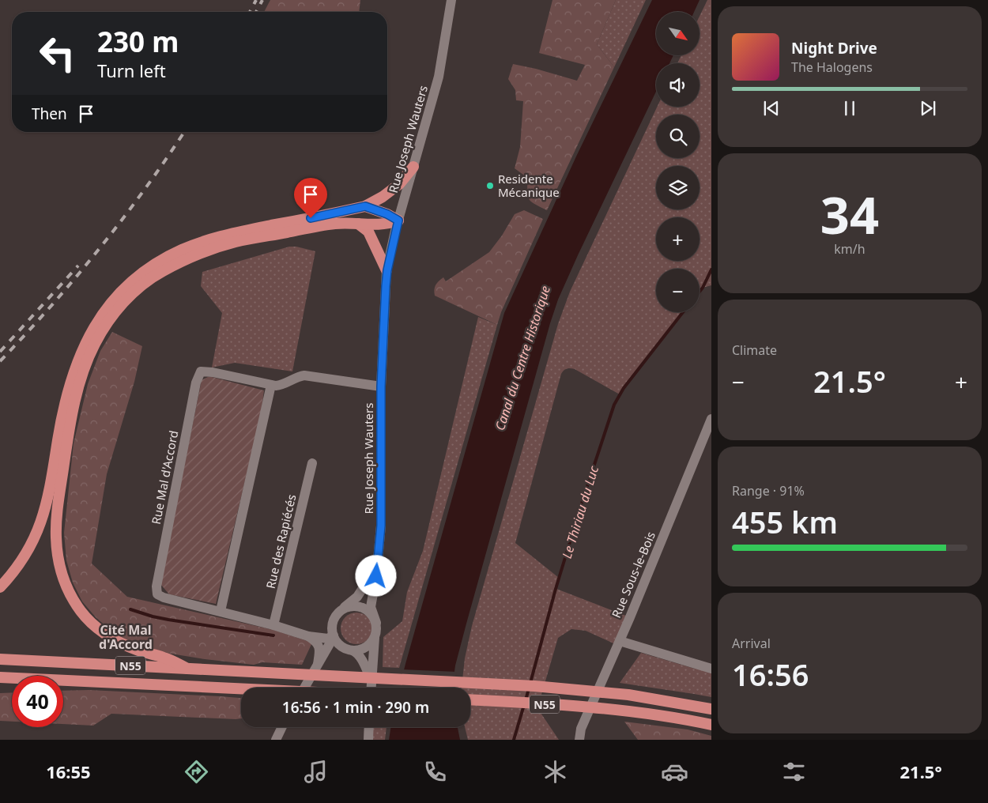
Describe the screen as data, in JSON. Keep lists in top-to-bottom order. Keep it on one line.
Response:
{"streets":{"highway":["N55"],"street":["Rue Joseph Wauters","Rue Mal d'Accord","Rue des Rapiécés","Rue Sous-le-Bois"]},"crossings":[["Rue Joseph Wauters","Rue Mal d'Accord"],["Rue Mal d'Accord","Rue des Rapiécés"]],"districts":["Cité Mal d'Accord"],"water":["Canal du Centre Historique","Le Thiriau du Luc"],"places":["Residente Mécanique"],"north":"bottom right","page":{"map_buttons":["+","−"],"turn":["230 m","Turn left"],"song":["Night Drive","The Halogens"],"then":"Then","tile":[["34","km/h"],"Climate",["Range · 91%","455 km"],["Arrival","16:56"]],"heat":["−","21.5°","+"],"limit":"40","trip":"16:56 · 1 min · 290 m","tabs":["16:55","21.5°"]}}
